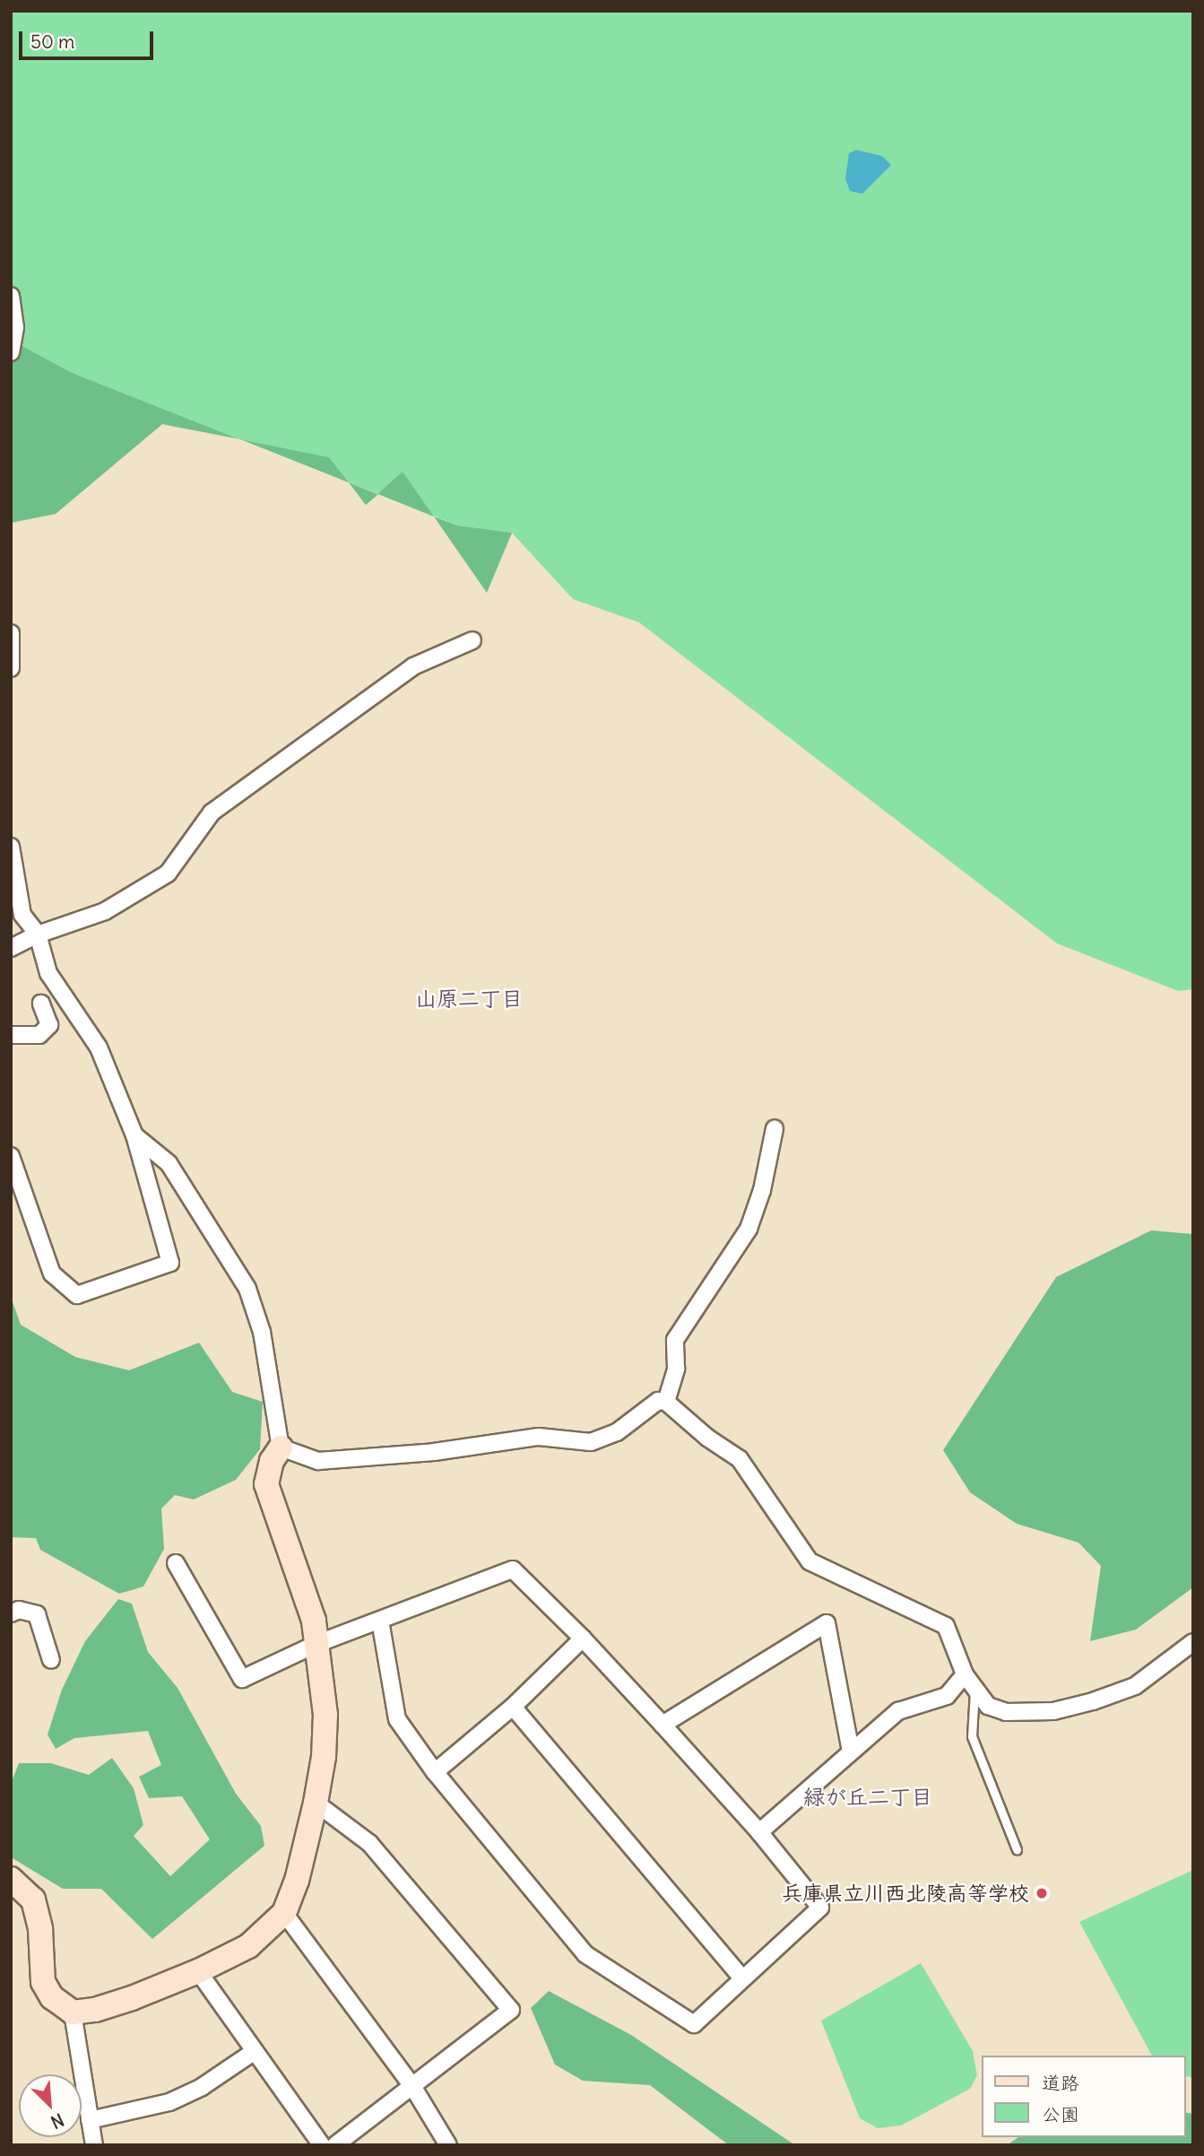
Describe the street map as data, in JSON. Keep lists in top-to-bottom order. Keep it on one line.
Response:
{"districts":["山原二丁目","緑が丘二丁目"],"places":["兵庫県立川西北陵高等学校"],"legend":["道路","公園"],"scale_bar":"50 m","north":"bottom right"}
